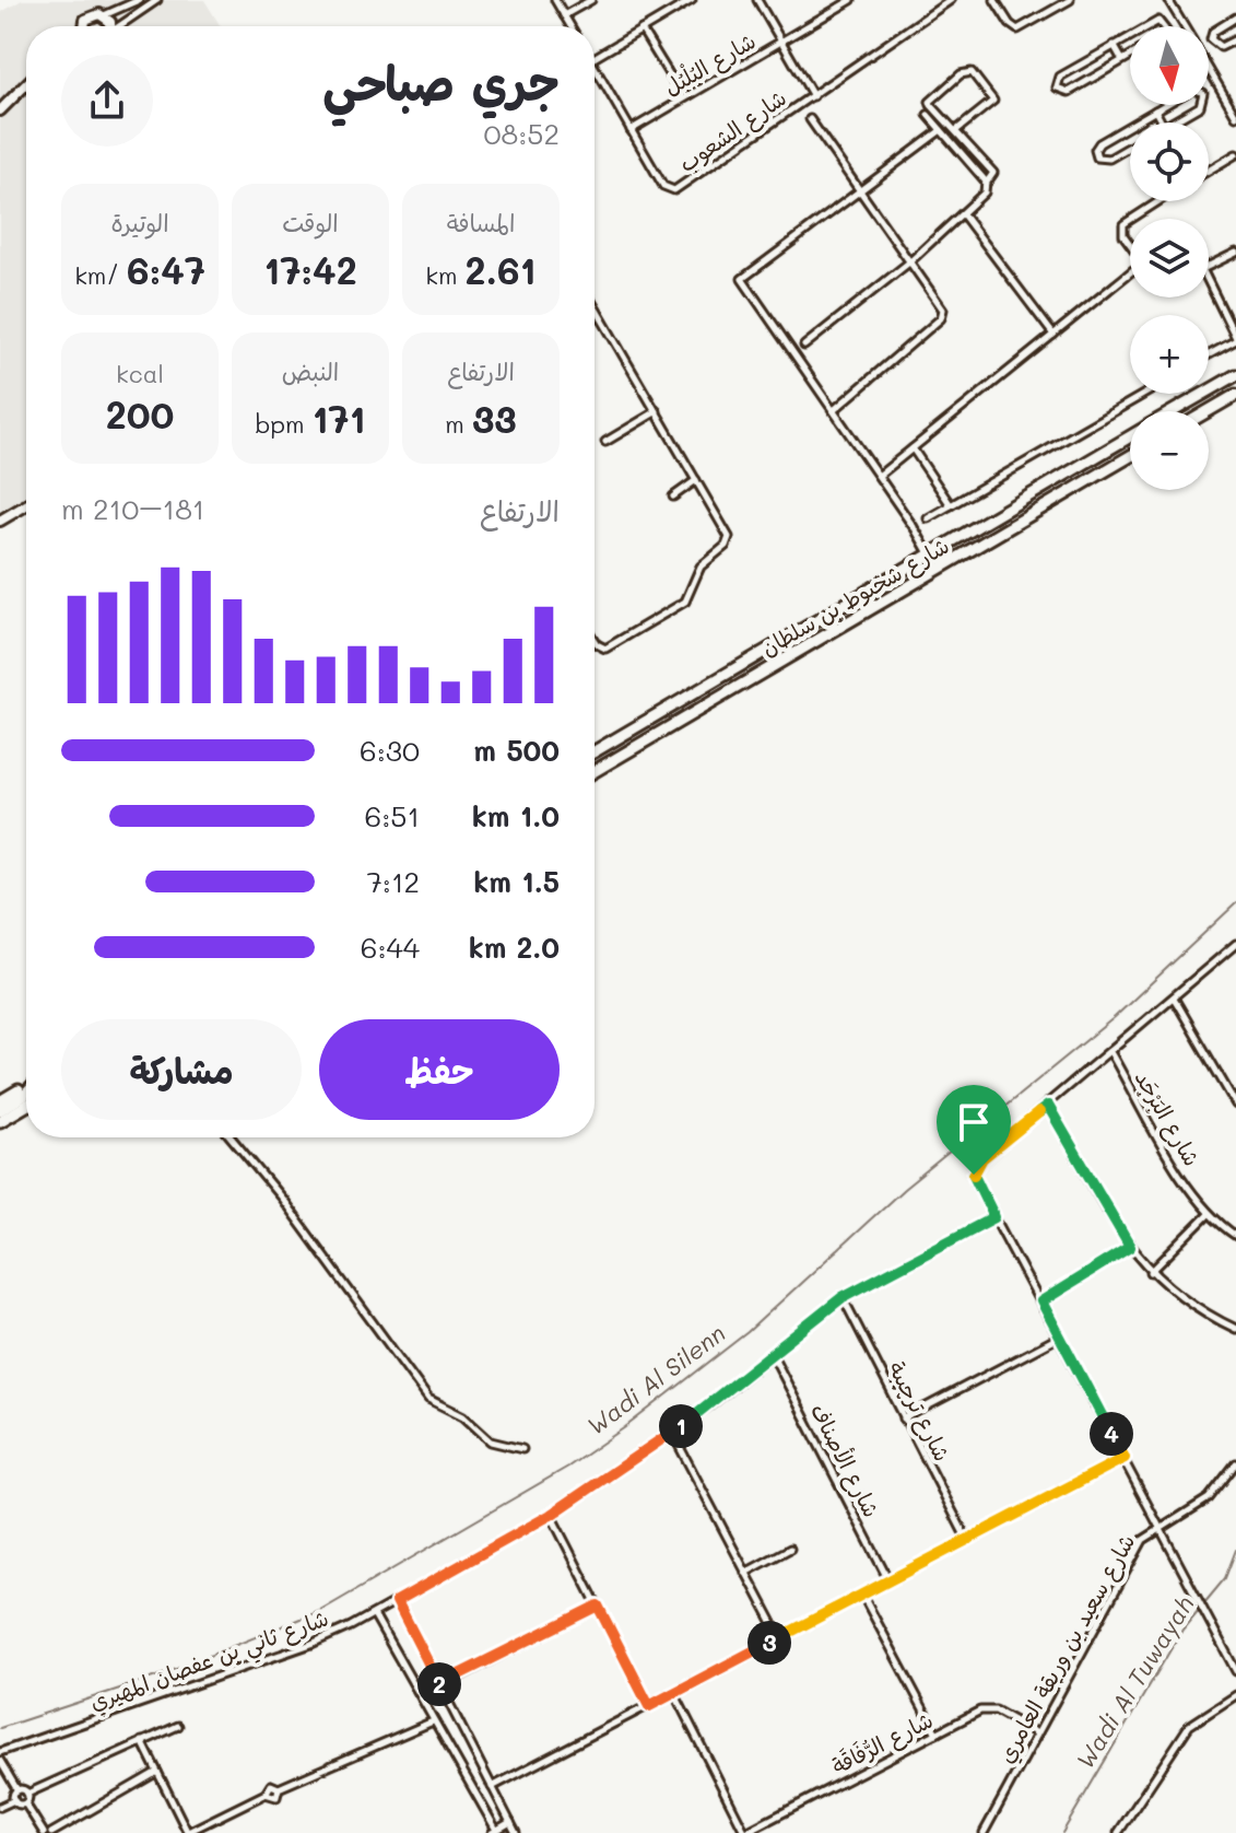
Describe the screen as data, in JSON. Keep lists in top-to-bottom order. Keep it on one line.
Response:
{"streets":{"main road":["شارع شخبوط بن سلطان"],"street":["شارع البُلْبُل","شارع الشعوب","شارع البَرْجَد","شارع ترچيبة","شارع الأصناف","شارع سعيد بن وريقة العامري","شارع ثاني بن عفصان المهيري","شارع الرُّفَاقَة"]},"crossings":[["شارع البُلْبُل","شارع الشعوب"],["شارع ترچيبة","شارع ثاني بن عفصان المهيري"],["شارع الأصناف","شارع ثاني بن عفصان المهيري"],["شارع سعيد بن وريقة العامري","شارع الرُّفَاقَة"]],"water":["Wadi Al Silenn","Wadi Al Tuwayah"],"north":"bottom","page":{"map_buttons":["+","−"],"heading":["جري صباحي","08:52"],"stats":[["المسافة","2.61 km"],["الوقت","17:42"],["الوتيرة","6:47 /km"],["الارتفاع","33 m"],["النبض","171 bpm"],["kcal","200"]],"chart":["الارتفاع","181–210 m"],"list":[{"name":"500 m","note":"6:30"},{"name":"1.0 km","note":"6:51"},{"name":"1.5 km","note":"7:12"},{"name":"2.0 km","note":"6:44"}],"buttons":["حفظ","مشاركة"],"pins":["1","4","3","2"]}}
